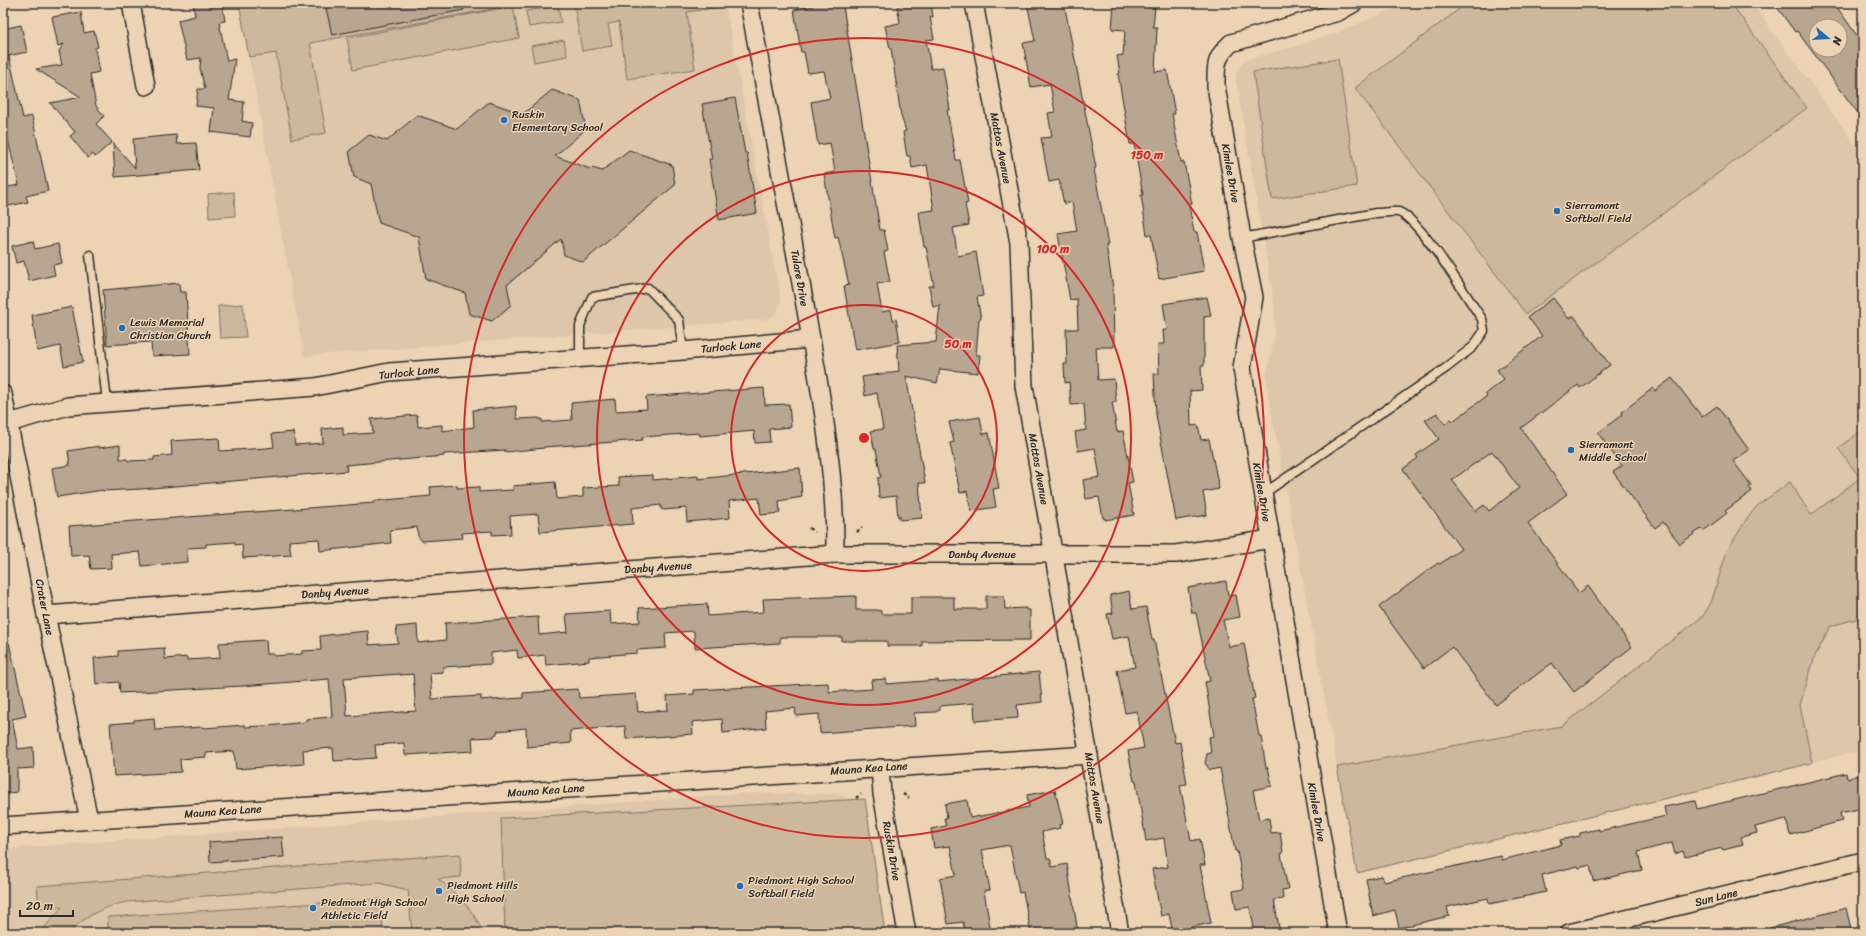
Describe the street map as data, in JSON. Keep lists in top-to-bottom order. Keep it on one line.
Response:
{"streets":{"street":["Mattos Avenue","Kimlee Drive","Tulare Drive","Turlock Lane","Danby Avenue","Crater Lane","Mauna Kea Lane","Ruskin Drive","Sun Lane"]},"crossings":[["Mattos Avenue","Danby Avenue"],["Mattos Avenue","Mauna Kea Lane"],["Kimlee Drive","Danby Avenue"],["Tulare Drive","Turlock Lane"],["Tulare Drive","Danby Avenue"],["Turlock Lane","Crater Lane"],["Danby Avenue","Crater Lane"],["Crater Lane","Mauna Kea Lane"],["Mauna Kea Lane","Ruskin Drive"]],"places":["Ruskin Elementary School","Sierramont Softball Field","Lewis Memorial Christian Church","Sierramont Middle School","Piedmont High School Softball Field","Piedmont Hills High School","Piedmont High School Athletic Field"],"scale_bar":"20 m","north":"right","rings":["150 m","100 m","50 m"]}
